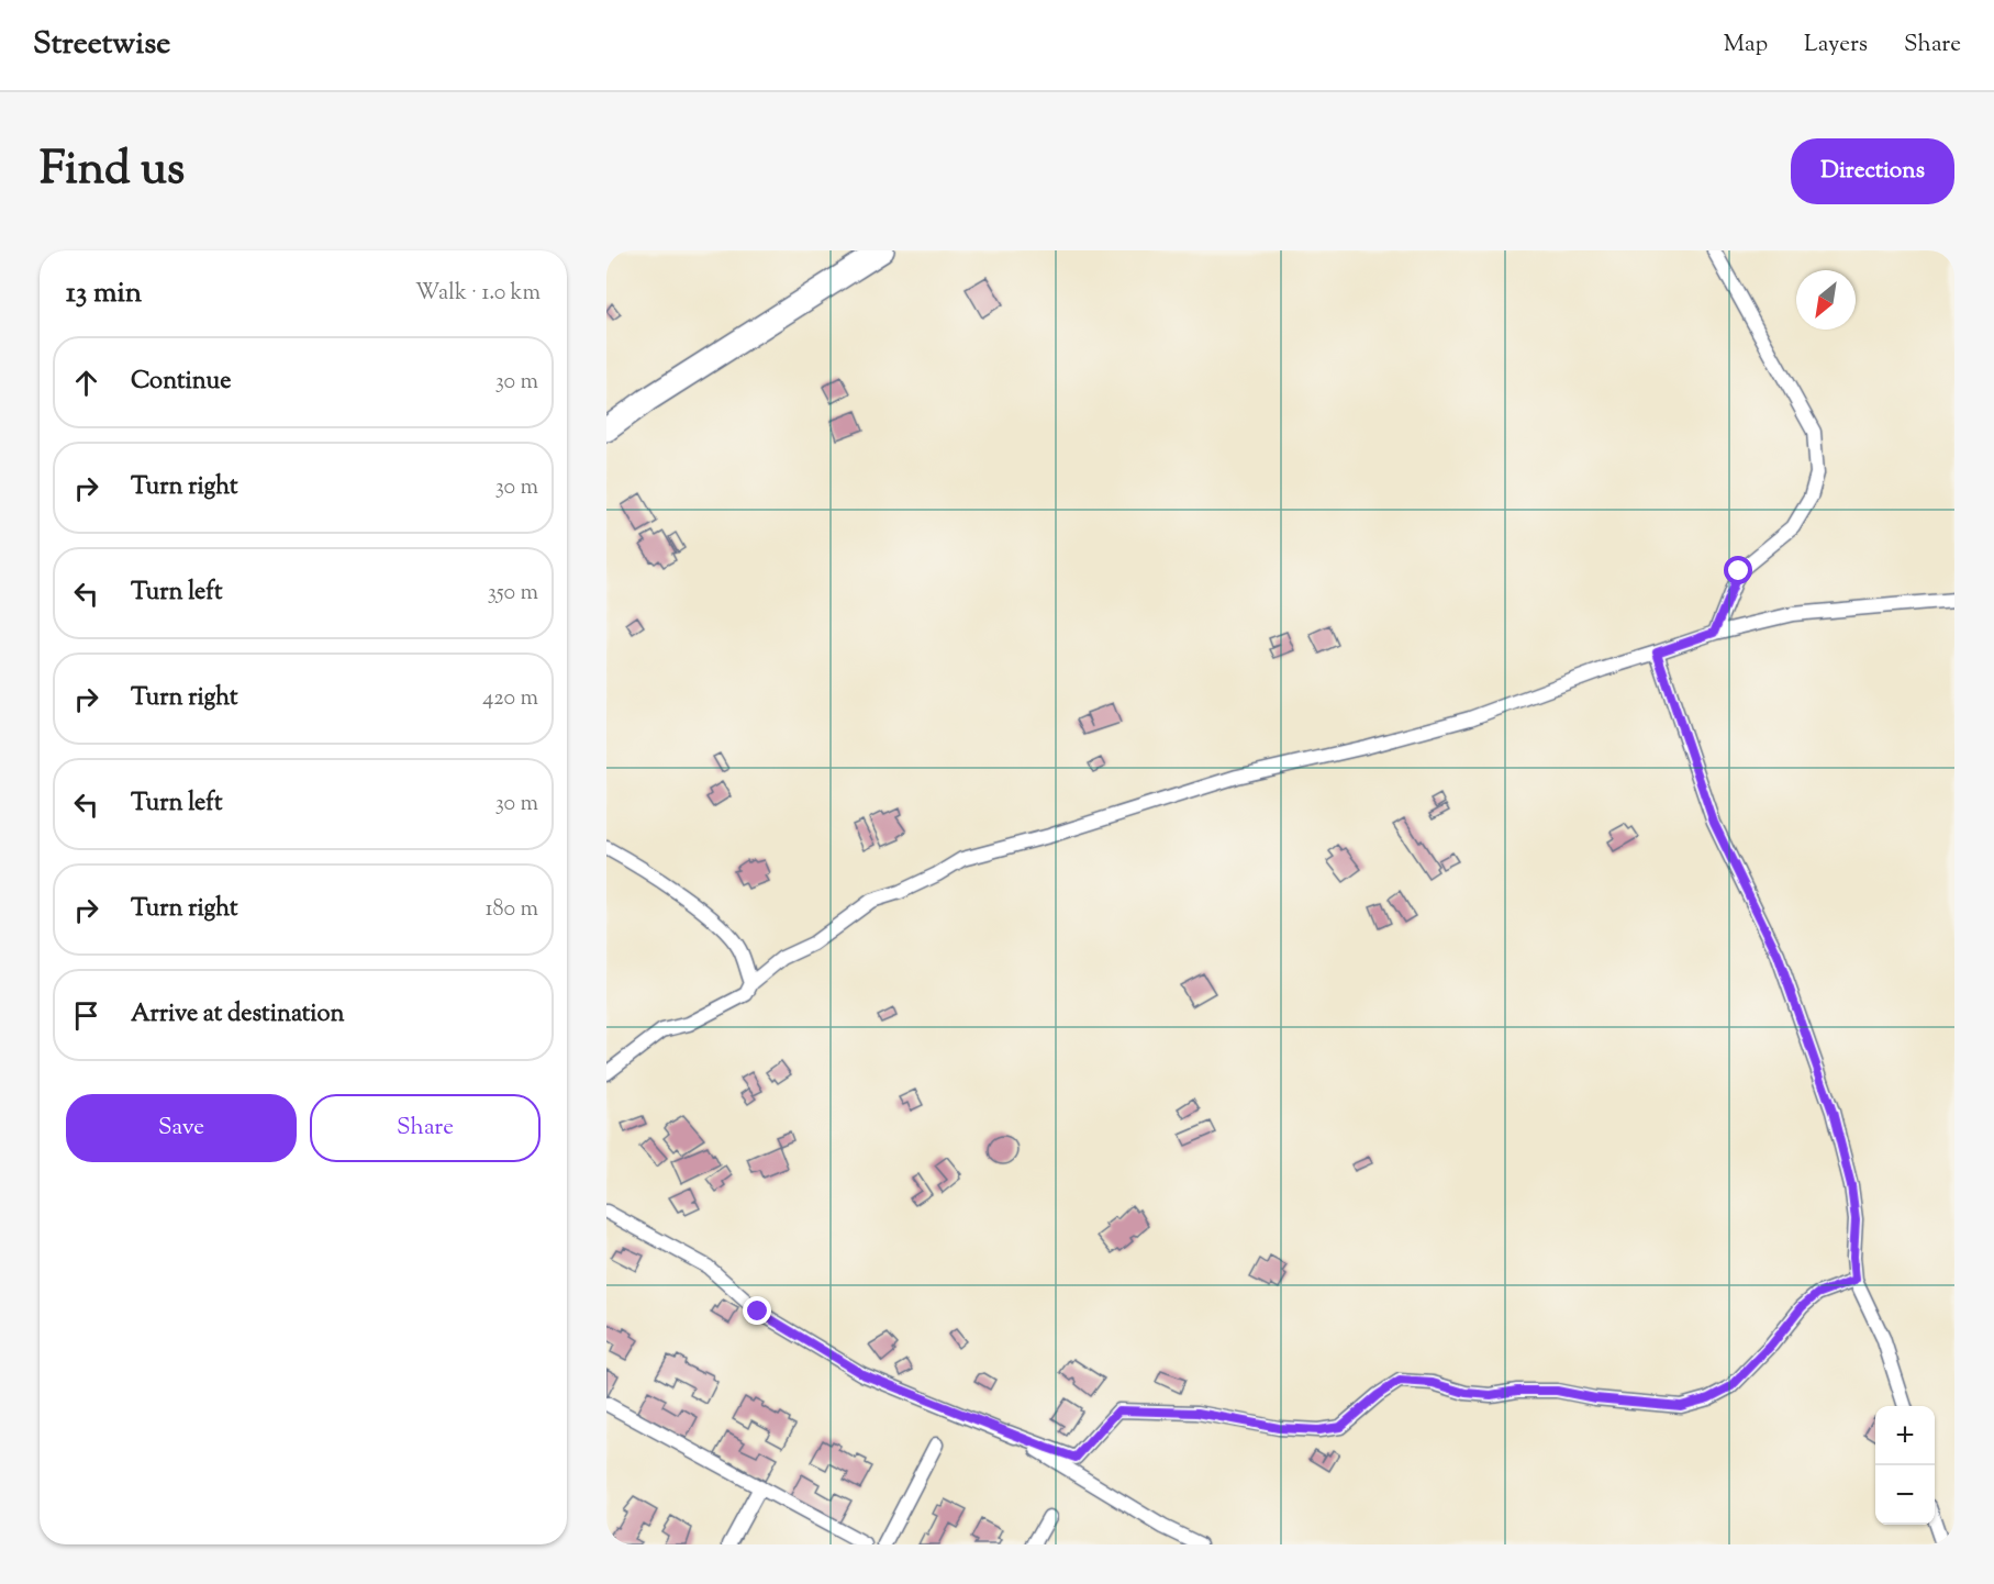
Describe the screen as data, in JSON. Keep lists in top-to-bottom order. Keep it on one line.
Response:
{"north":"bottom left","page":{"header":"Streetwise","nav":["Map","Layers","Share"],"title":"Find us","buttons":["Directions",["Save","Share"]],"heading":["13 min","Walk · 1.0 km"],"list":[["Continue","30 m"],["Turn right","30 m"],["Turn left","350 m"],["Turn right","420 m"],["Turn left","30 m"],["Turn right","180 m"],"Arrive at destination"],"map_buttons":["+","−"]}}
